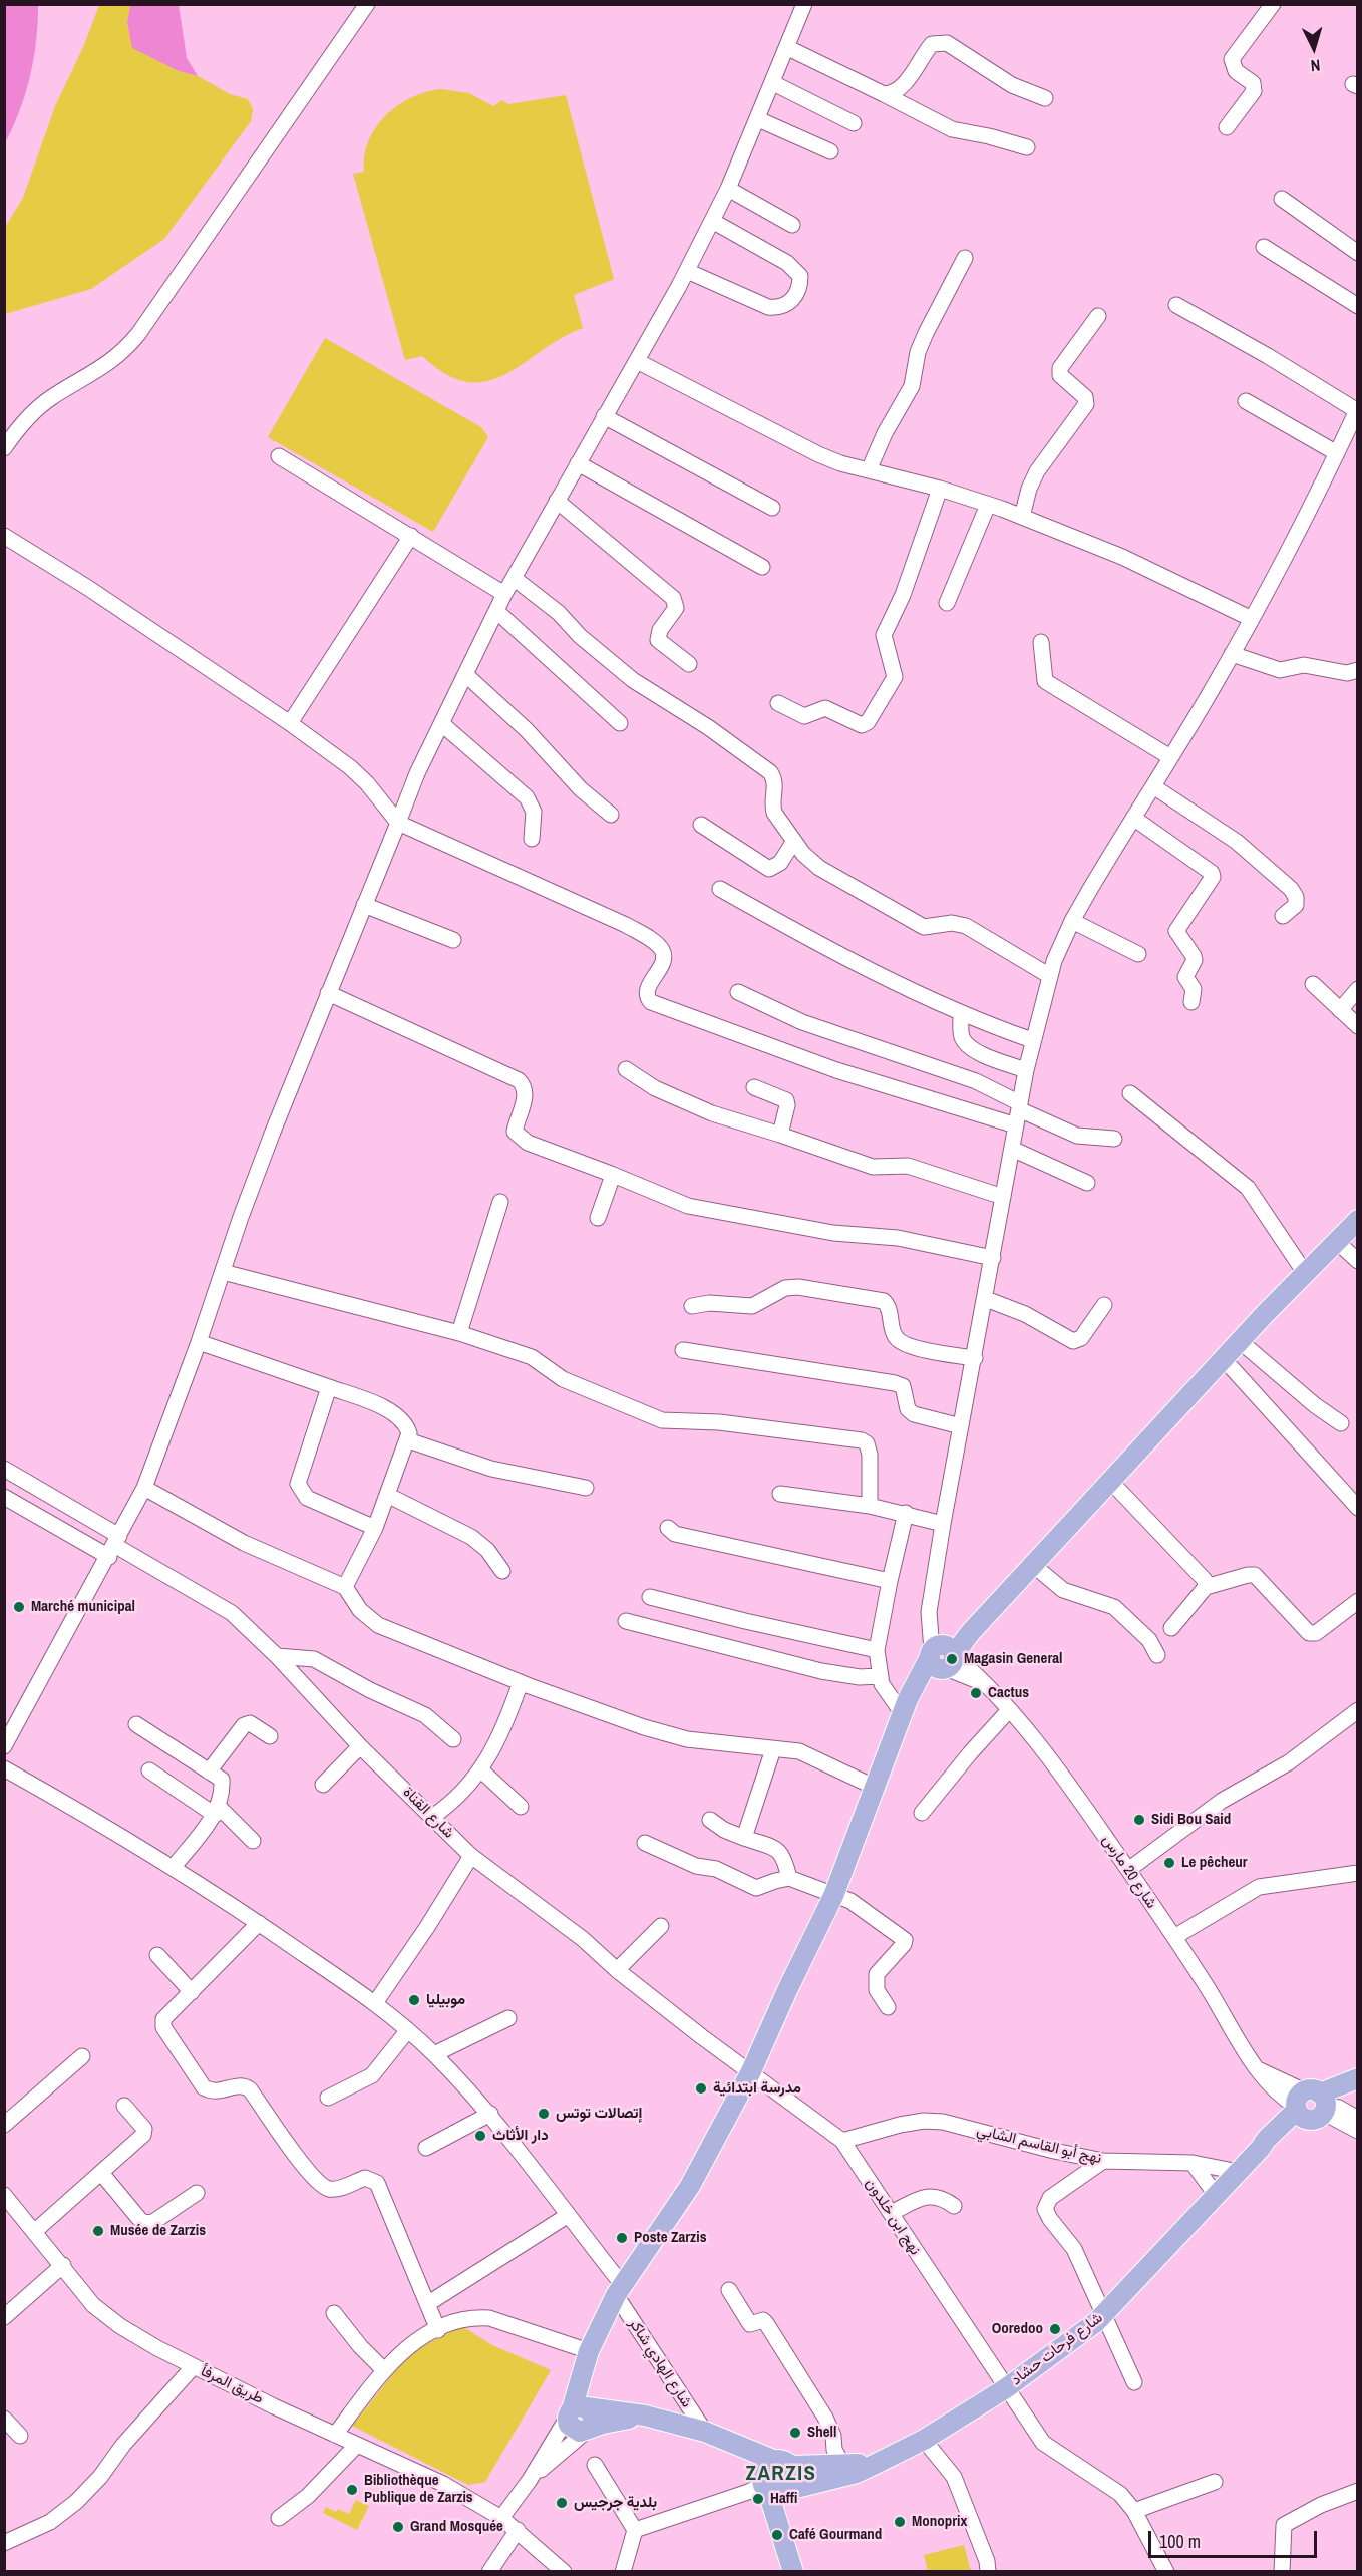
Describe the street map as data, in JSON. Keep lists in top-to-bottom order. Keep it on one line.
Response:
{"streets":{"main road":["شارع فرحات حشاد"],"street":["شارع القناة","شارع 20 مارس","نهج أبو القاسم الشابي","نهج ابن خلدون","شارع الهادي شاكر","طريق المرفأ"]},"crossings":[["شارع القناة","نهج ابن خلدون"],["شارع 20 مارس","شارع فرحات حشاد"],["نهج أبو القاسم الشابي","نهج ابن خلدون"],["نهج أبو القاسم الشابي","شارع فرحات حشاد"],["نهج ابن خلدون","شارع فرحات حشاد"]],"districts":["ZARZIS"],"places":["Marché municipal","Magasin General","Cactus","Sidi Bou Said","Le pêcheur","موبيليا","مدرسة ابتدائية","إتصالات توتس","دار الأثاث","Musée de Zarzis","Poste Zarzis","Ooredoo","Shell","Bibliothèque Publique de Zarzis","Haffi","بلدية جرجيس","Monoprix","Grand Mosquée","Café Gourmand"],"scale_bar":"100 m","north":"bottom"}
